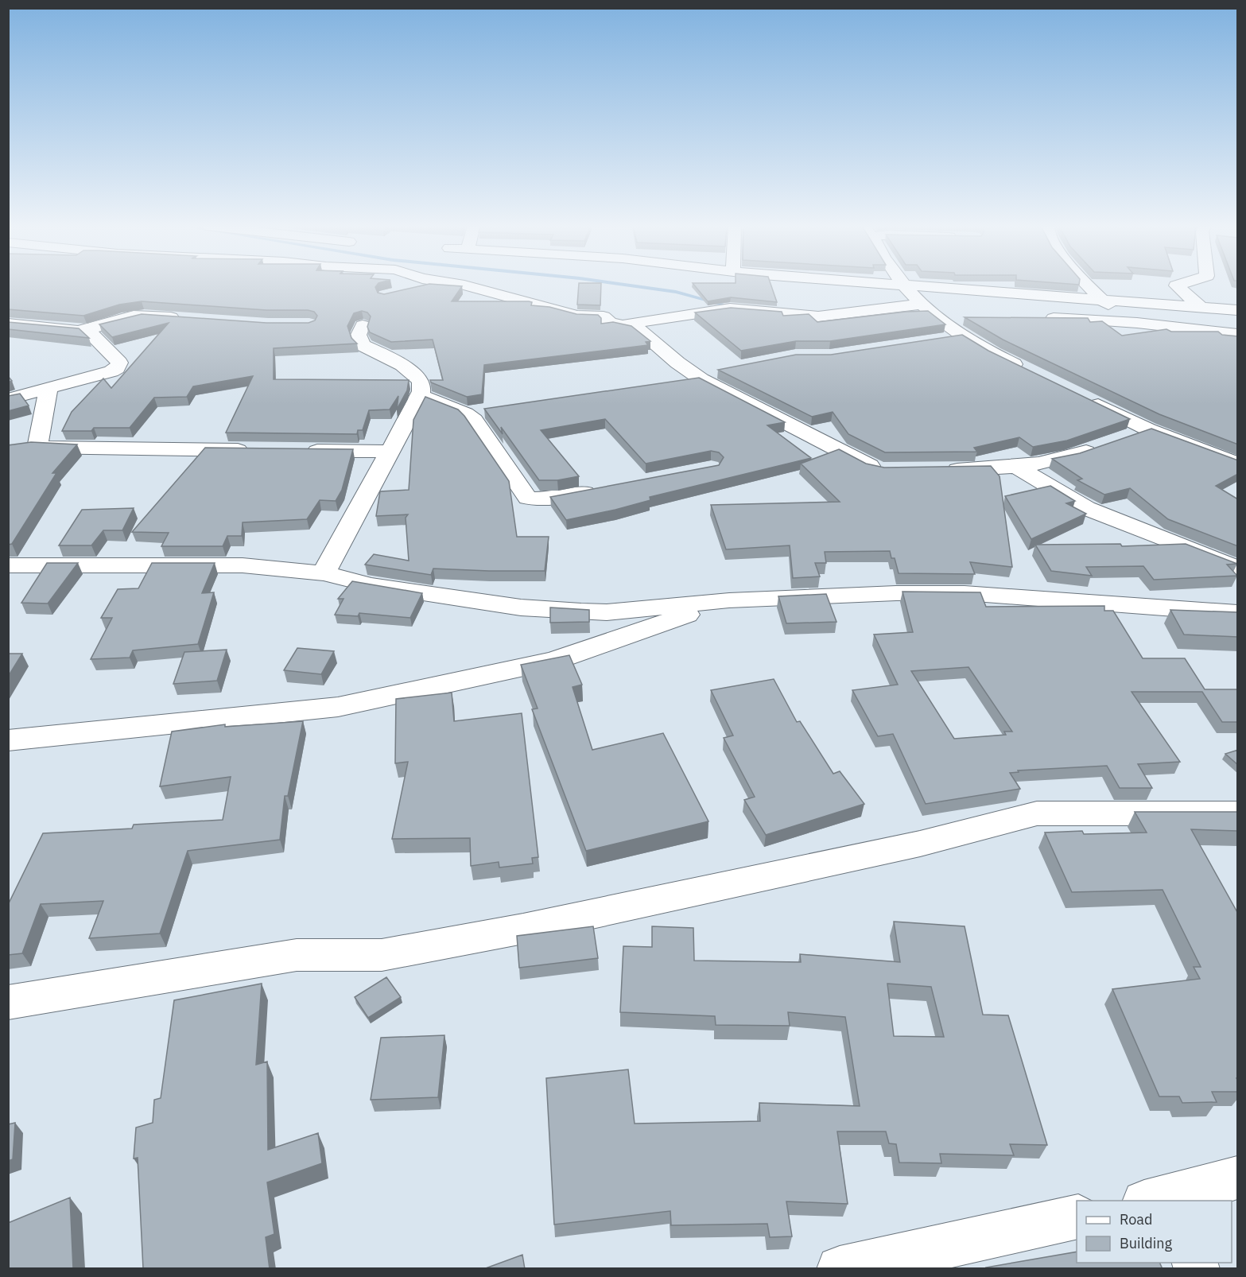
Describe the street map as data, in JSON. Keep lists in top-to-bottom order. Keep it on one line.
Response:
{"legend":["Road","Building"]}
